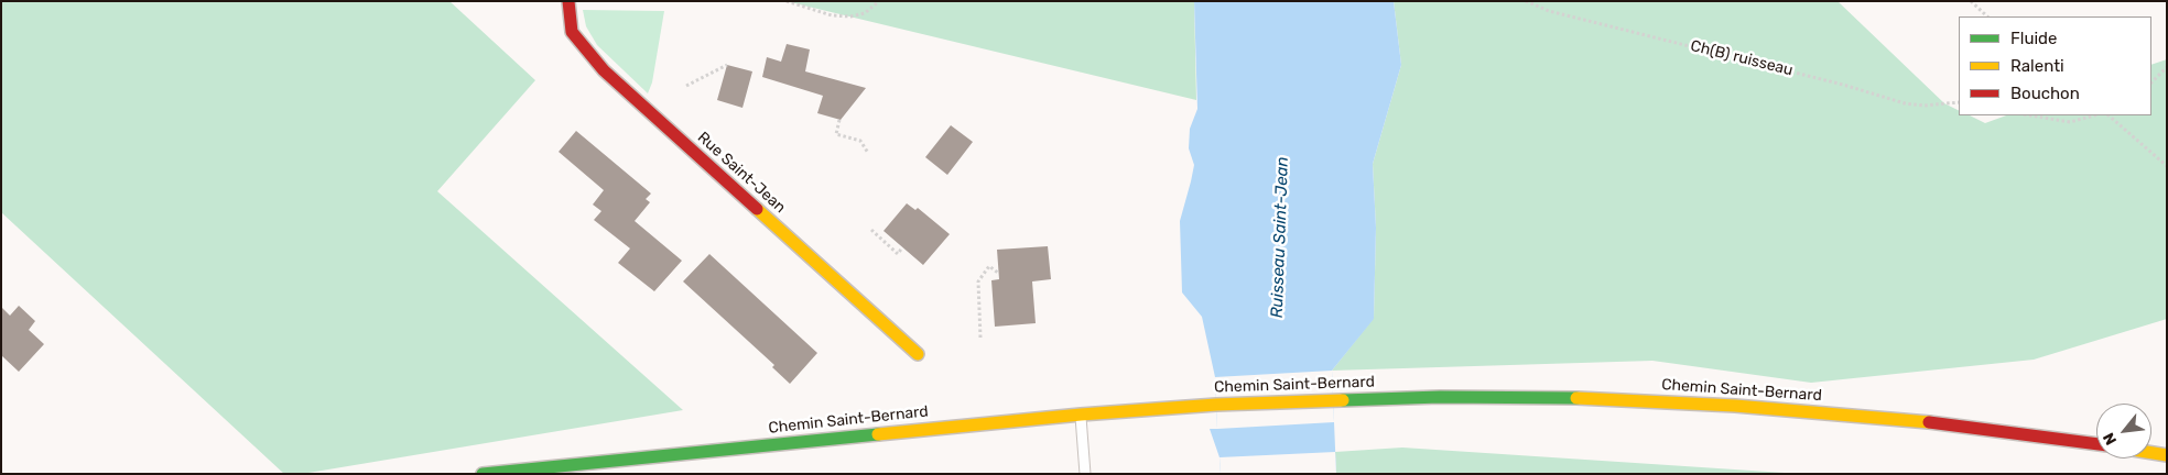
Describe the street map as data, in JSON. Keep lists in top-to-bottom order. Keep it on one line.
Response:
{"streets":{"street":["Rue Saint-Jean","Chemin Saint-Bernard"],"path":["Ch(B) ruisseau"]},"water":["Ruisseau Saint-Jean"],"legend":["Fluide","Ralenti","Bouchon"],"north":"bottom left"}
